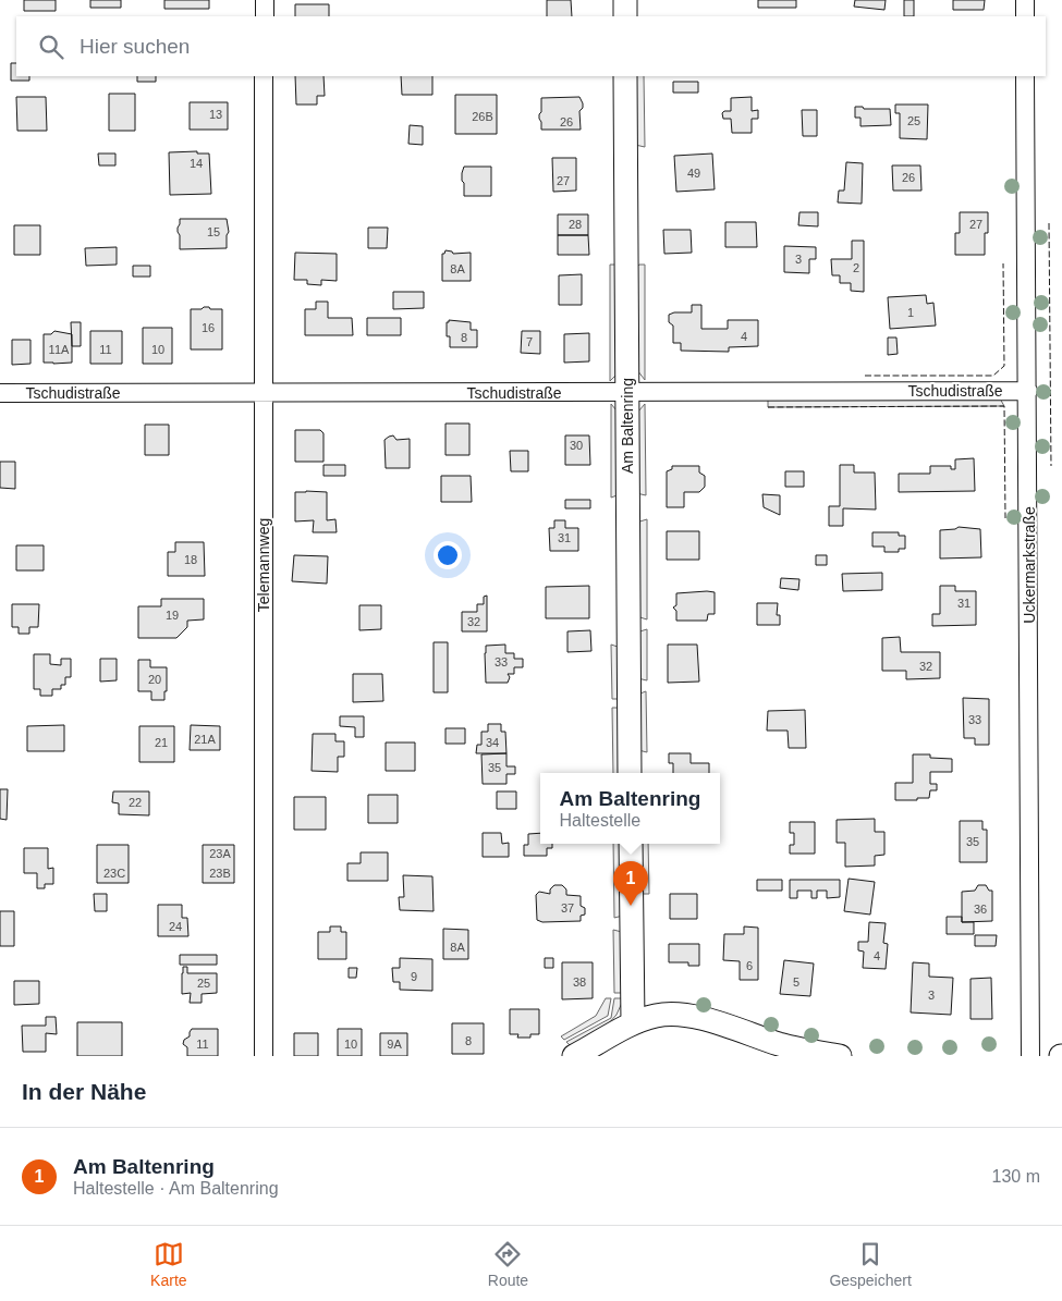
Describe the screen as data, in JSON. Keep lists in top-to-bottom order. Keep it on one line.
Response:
{"streets":{"street":["Tschudistraße","Am Baltenring","Telemannweg","Uckermarkstraße"]},"crossings":[["Tschudistraße","Am Baltenring"],["Tschudistraße","Telemannweg"],["Tschudistraße","Uckermarkstraße"]],"house_numbers":["13","26B","25","26","14","49","26","27","28","27","15","3","2","8A","1","16","4","8","7","11A","11","10","30","31","18","31","19","32","33","32","20","33","21A","21","34","35","22","35","23A","23C","23B","37","36","24","8A","4","6","9","38","5","25","3","8","11","10","9A"],"page":{"search":"Hier suchen","popup":["Am Baltenring","Haltestelle"],"pins":"1","heading":"In der Nähe","list":[{"mark":"1","name":"Am Baltenring","note":"Haltestelle · Am Baltenring","value":"130 m"}],"nav":["Karte","Route","Gespeichert"]}}
